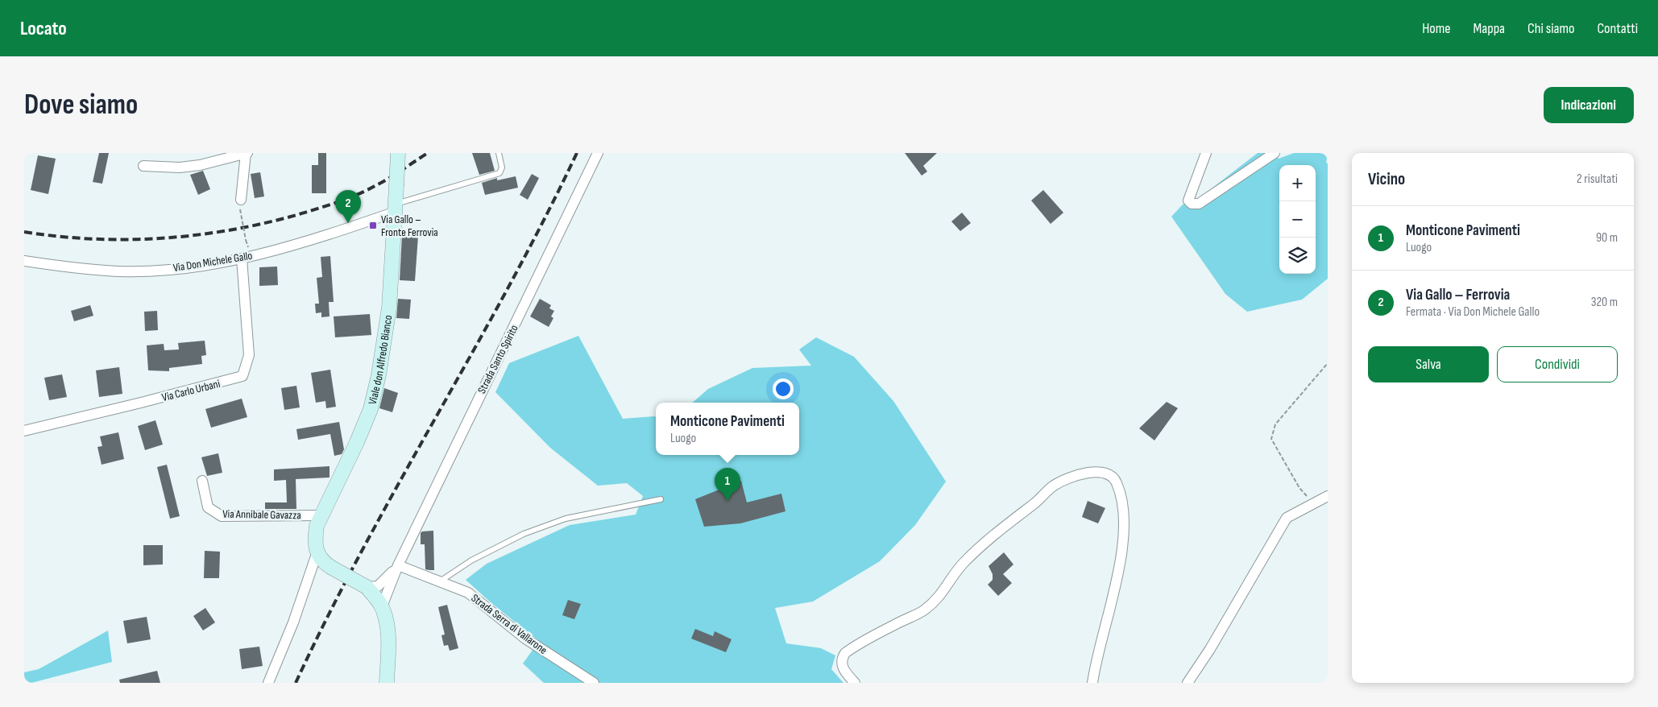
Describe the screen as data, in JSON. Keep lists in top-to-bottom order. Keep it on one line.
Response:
{"streets":{"street":["Via Don Michele Gallo","Strada Santo Spirito","Viale don Alfredo Bianco","Via Carlo Urbani","Via Annibale Gavazza","Strada Serra di Vallarone"]},"crossings":[["Via Don Michele Gallo","Viale don Alfredo Bianco"],["Via Don Michele Gallo","Via Carlo Urbani"],["Strada Santo Spirito","Strada Serra di Vallarone"],["Viale don Alfredo Bianco","Via Annibale Gavazza"]],"places":{"transit":["Via Gallo – Fronte Ferrovia"]},"page":{"header":"Locato","nav":["Home","Mappa","Chi siamo","Contatti"],"buttons":["Indicazioni",["Salva","Condividi"]],"title":"Dove siamo","heading":["Vicino","2 risultati"],"map_buttons":["+","−"],"pins":["2","1"],"list":[{"mark":"1","name":"Monticone Pavimenti","note":"Luogo","value":"90 m"},{"mark":"2","name":"Via Gallo – Ferrovia","note":"Fermata · Via Don Michele Gallo","value":"320 m"}],"popup":["Monticone Pavimenti","Luogo"]}}
